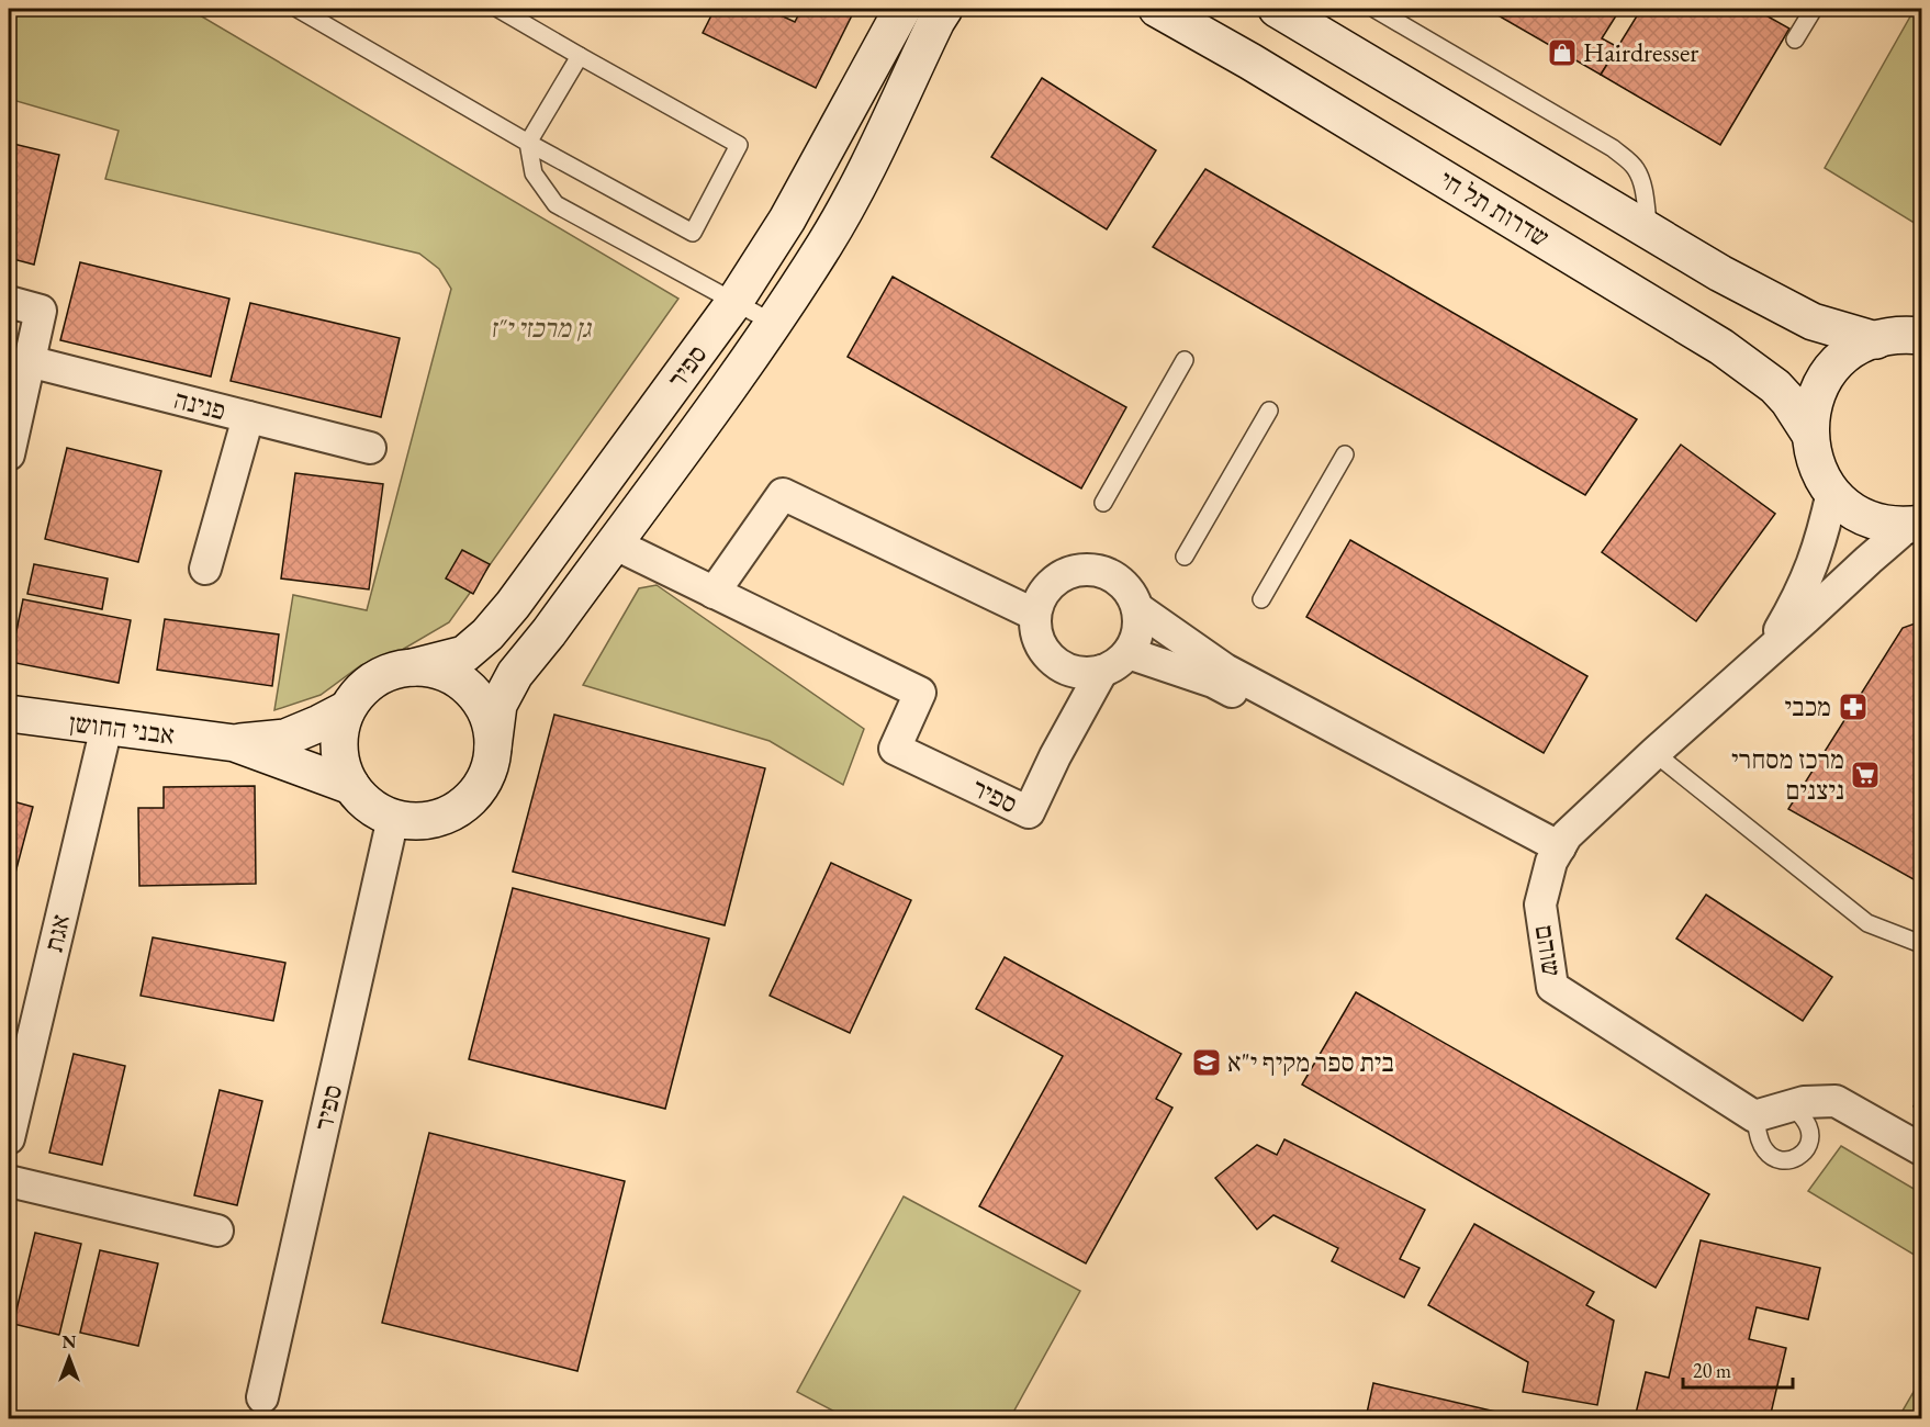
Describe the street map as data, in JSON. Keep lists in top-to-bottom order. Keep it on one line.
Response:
{"streets":{"street":["שדרות תל חי","ספיר","פנינה","אבני החושן","אגת","שוהם"]},"crossings":[["ספיר","אבני החושן"],["אבני החושן","אגת"]],"parks":["גן מרכזי י\"ז"],"places":{"shop":["Hairdresser"],"pharmacy":["מכבי"],"supermarket":["מרכז מסחרי ניצנים"],"school or university":["בית ספר מקיף י\"א"]},"scale_bar":"20 m","north":"top"}
